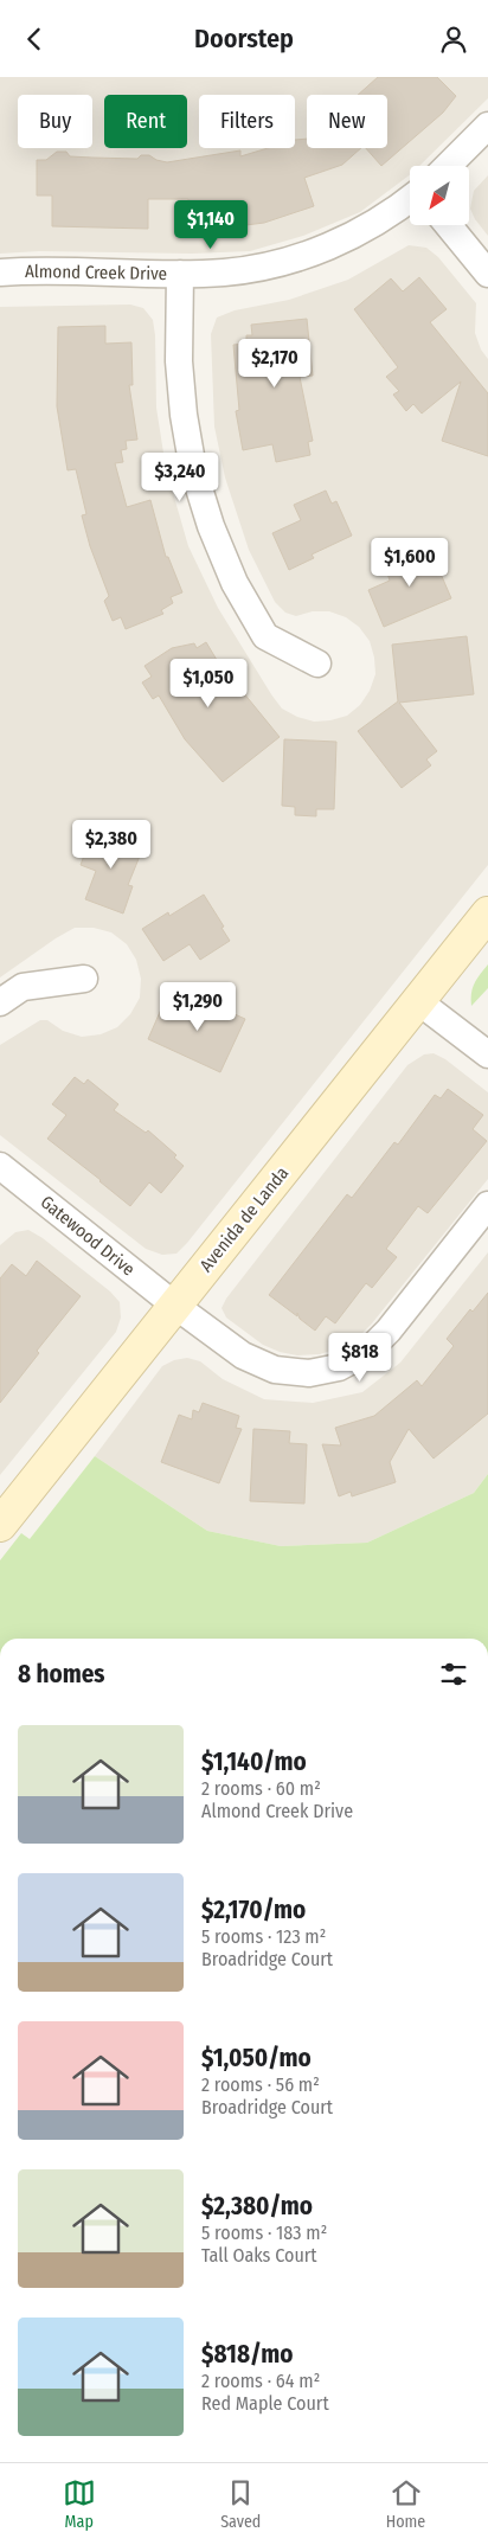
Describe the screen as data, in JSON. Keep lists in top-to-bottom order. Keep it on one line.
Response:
{"streets":{"street":["Almond Creek Drive","Avenida de Landa","Gatewood Drive"]},"crossings":[["Avenida de Landa","Gatewood Drive"]],"north":"bottom left","page":{"header":"Doorstep","chip":["Buy","Rent","Filters","New"],"price":["$1,140","$2,170","$3,240","$1,600","$1,050","$2,380","$1,290","$818"],"heading":"8 homes","list":[{"name":"$1,140/mo","note":"2 rooms · 60 m² · Almond Creek Drive"},{"name":"$2,170/mo","note":"5 rooms · 123 m² · Broadridge Court"},{"name":"$1,050/mo","note":"2 rooms · 56 m² · Broadridge Court"},{"name":"$2,380/mo","note":"5 rooms · 183 m² · Tall Oaks Court"},{"name":"$818/mo","note":"2 rooms · 64 m² · Red Maple Court"}],"tabs":["Map","Saved","Home"]}}
